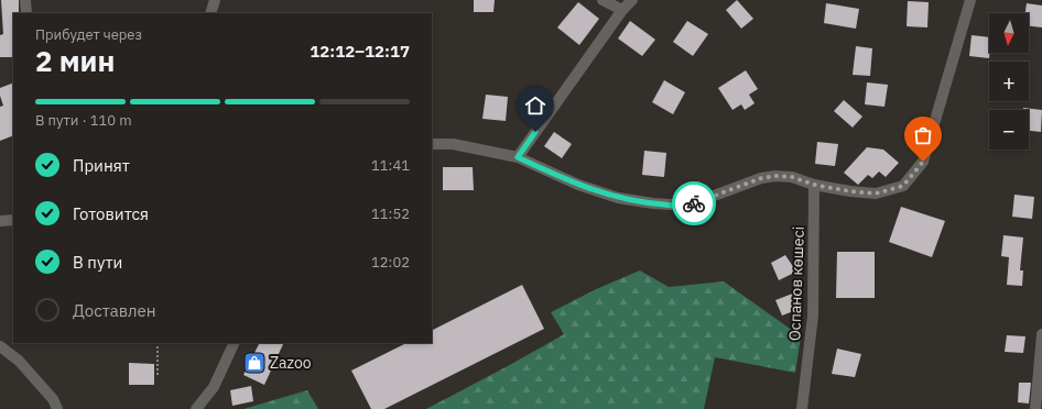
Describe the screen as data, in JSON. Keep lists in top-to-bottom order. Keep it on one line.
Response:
{"streets":{"street":["Оспанов көшесі"]},"places":{"shop":["Zazoo"]},"north":"bottom","page":{"map_buttons":["+","−"],"heading":["2 мин","Прибудет через","12:12–12:17"],"bar":"В пути · 110 m","list":[["Принят","11:41"],["Готовится","11:52"],["В пути","12:02"],"Доставлен"]}}
